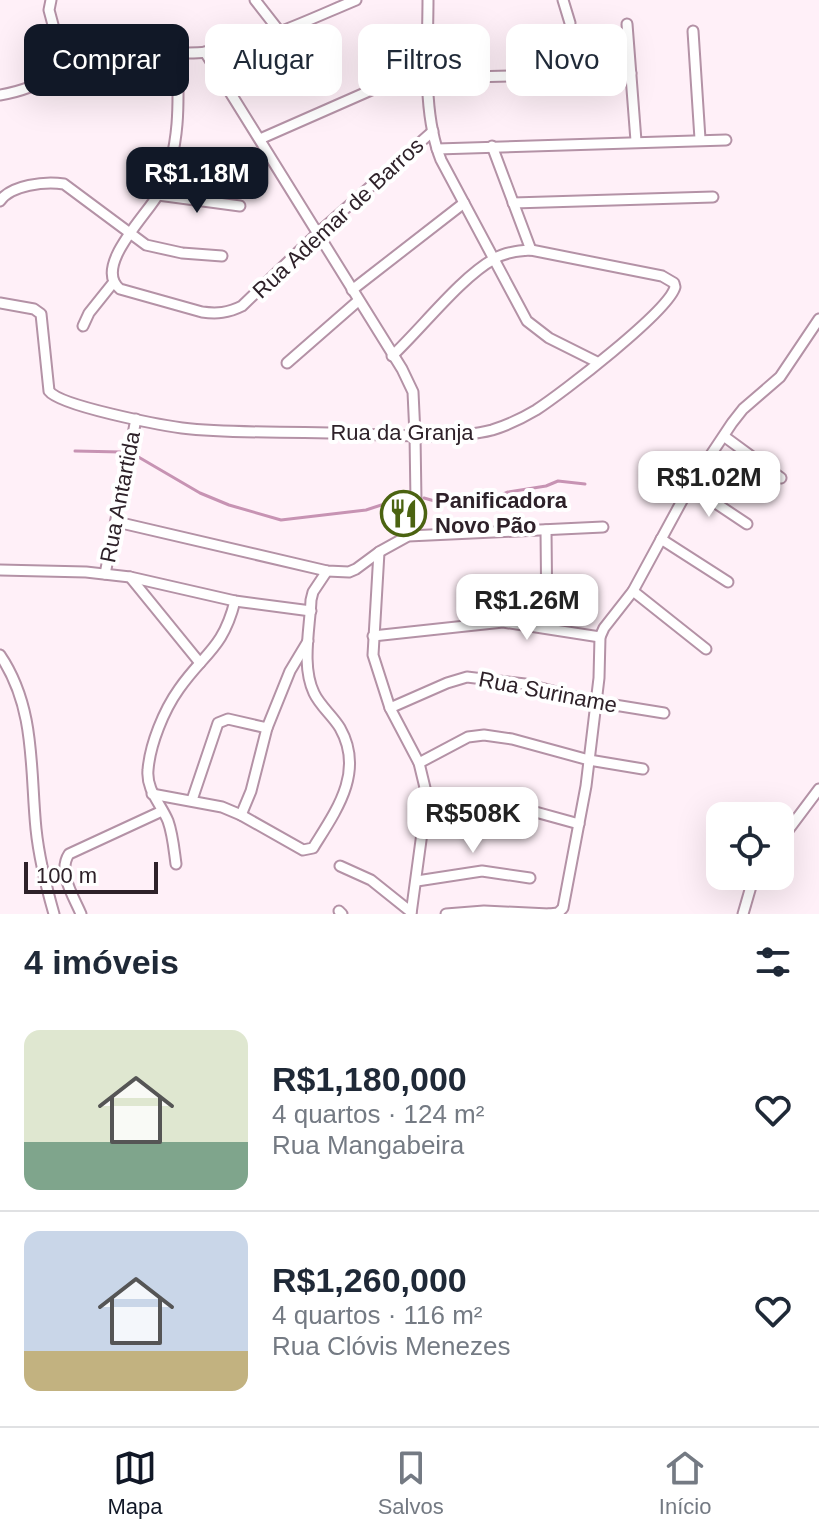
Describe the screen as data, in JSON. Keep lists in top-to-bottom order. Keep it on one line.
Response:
{"streets":{"street":["Rua Ademar de Barros","Rua da Granja","Rua Antartida","Rua Suriname"]},"crossings":[["Rua da Granja","Rua Antartida"]],"places":{"restaurant":["Panificadora Novo Pão"]},"scale_bar":"100 m","page":{"chip":["Comprar","Alugar","Filtros","Novo"],"price":["R$1.18M","R$1.02M","R$1.26M","R$508K"],"scale":"100 m","heading":"4 imóveis","list":[{"name":"R$1,180,000","note":"4 quartos · 124 m² · Rua Mangabeira"},{"name":"R$1,260,000","note":"4 quartos · 116 m² · Rua Clóvis Menezes"}],"tabs":["Mapa","Salvos","Início"]}}
